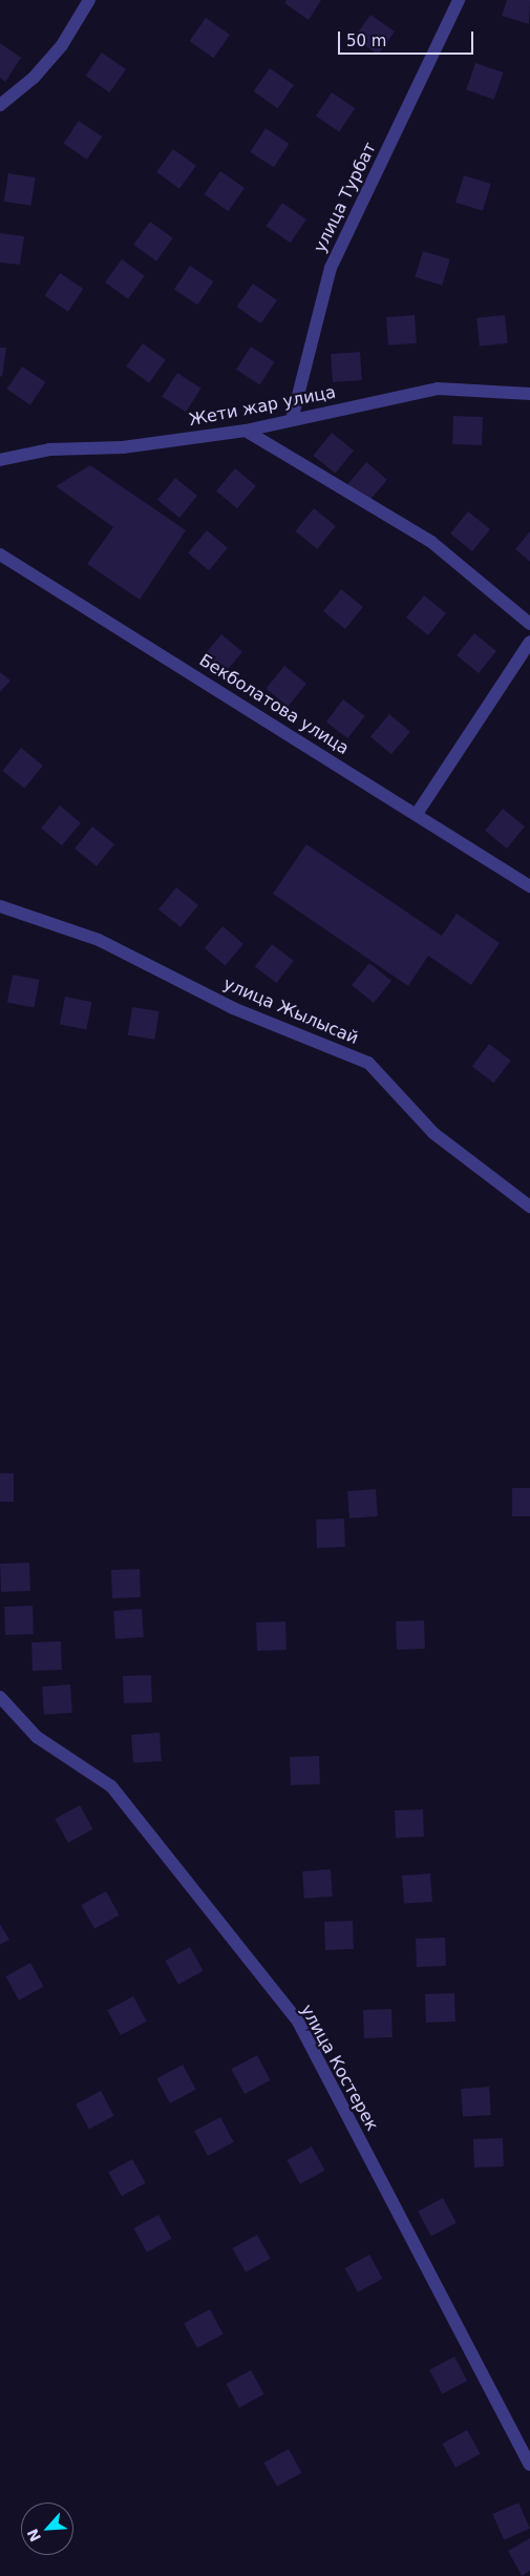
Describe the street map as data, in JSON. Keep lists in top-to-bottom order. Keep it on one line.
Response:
{"streets":{"street":["улица Турбат","Жети жар улица","Бекболатова улица","улица Жылысай","улица Костерек"]},"crossings":[["улица Турбат","Жети жар улица"]],"scale_bar":"50 m","north":"bottom left"}
